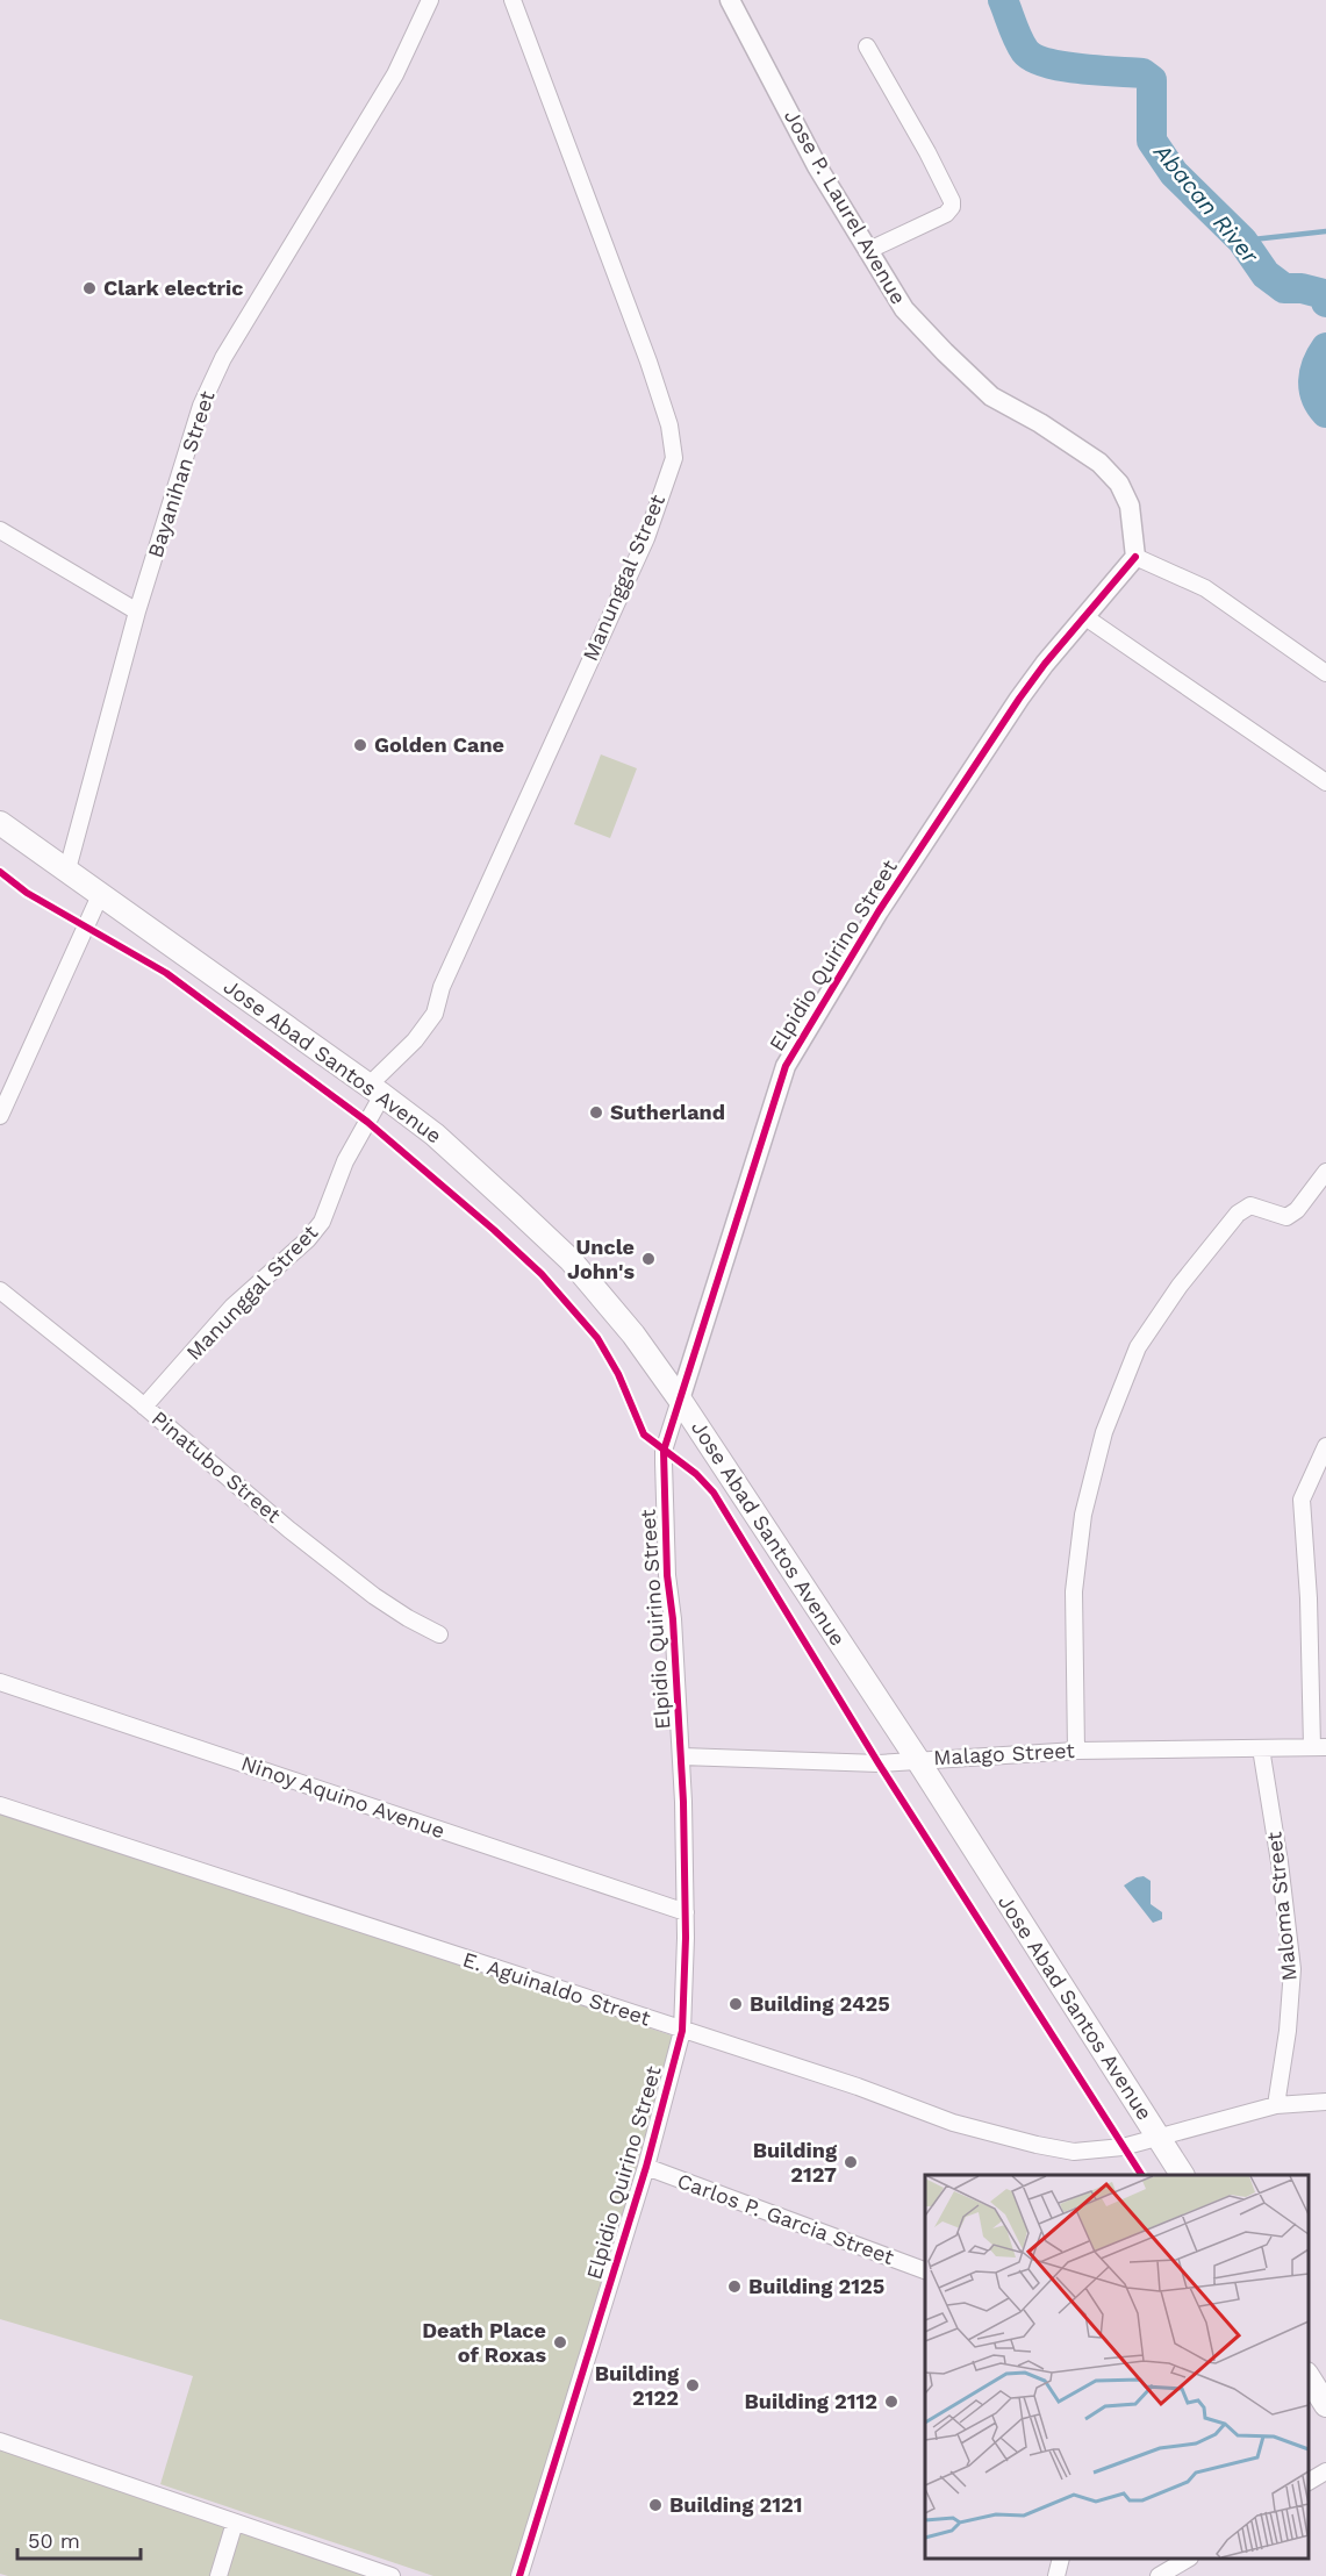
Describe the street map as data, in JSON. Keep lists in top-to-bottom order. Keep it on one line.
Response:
{"streets":{"main road":["Jose Abad Santos Avenue"],"street":["Jose P. Laurel Avenue","Bayanihan Street","Manunggal Street","Elpidio Quirino Street","Pinatubo Street","Malago Street","Ninoy Aquino Avenue","Maloma Street","E. Aguinaldo Street","Carlos P. Garcia Street"]},"crossings":[["Jose P. Laurel Avenue","Elpidio Quirino Street"],["Bayanihan Street","Jose Abad Santos Avenue"],["Manunggal Street","Jose Abad Santos Avenue"],["Manunggal Street","Pinatubo Street"],["Elpidio Quirino Street","Jose Abad Santos Avenue"],["Elpidio Quirino Street","Malago Street"],["Elpidio Quirino Street","Ninoy Aquino Avenue"],["Elpidio Quirino Street","E. Aguinaldo Street"],["Elpidio Quirino Street","Carlos P. Garcia Street"],["Jose Abad Santos Avenue","Malago Street"],["Jose Abad Santos Avenue","E. Aguinaldo Street"],["Malago Street","Maloma Street"],["Maloma Street","E. Aguinaldo Street"]],"water":["Abacan River"],"places":["Clark electric","Golden Cane","Sutherland","Uncle John's","Building 2425","Building 2127","Building 2125","Death Place of Roxas","Building 2122","Building 2112","Building 2121"],"scale_bar":"50 m"}
